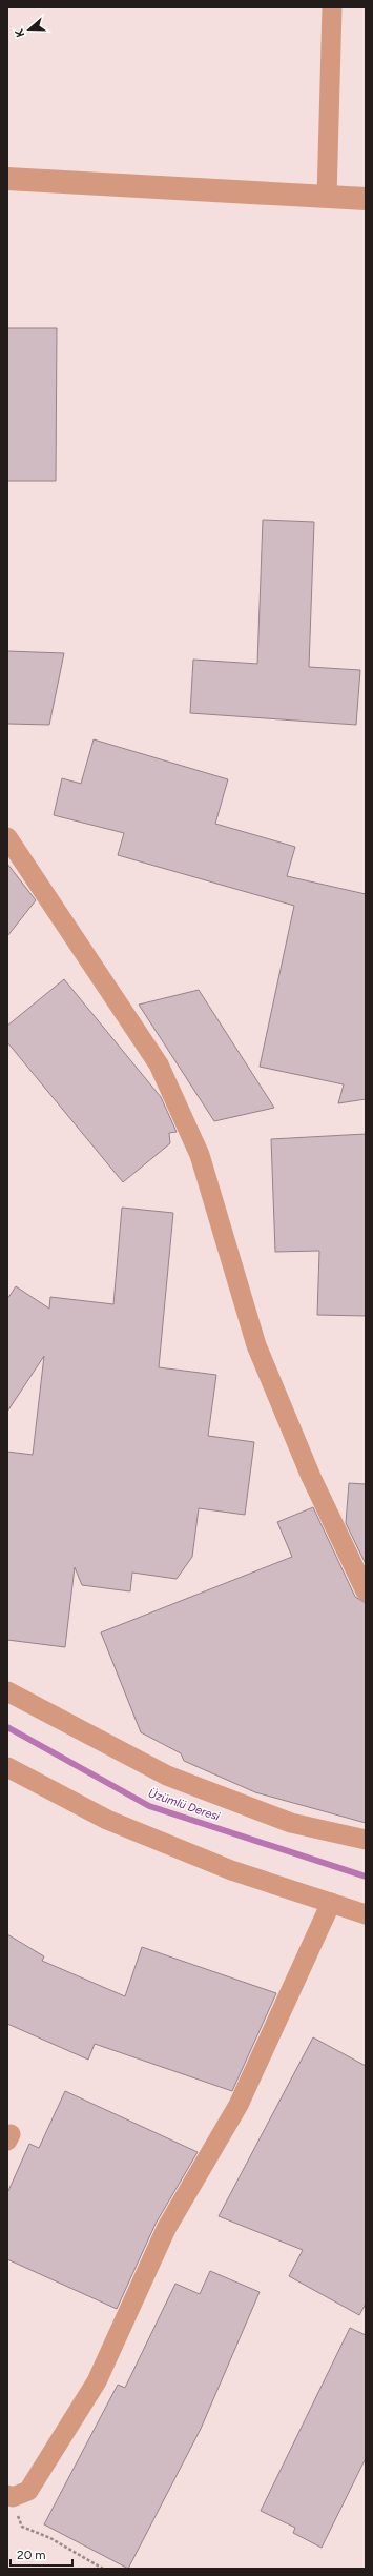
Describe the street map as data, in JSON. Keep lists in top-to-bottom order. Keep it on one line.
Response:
{"water":["Üzümlü Deresi"],"scale_bar":"20 m","north":"left"}
